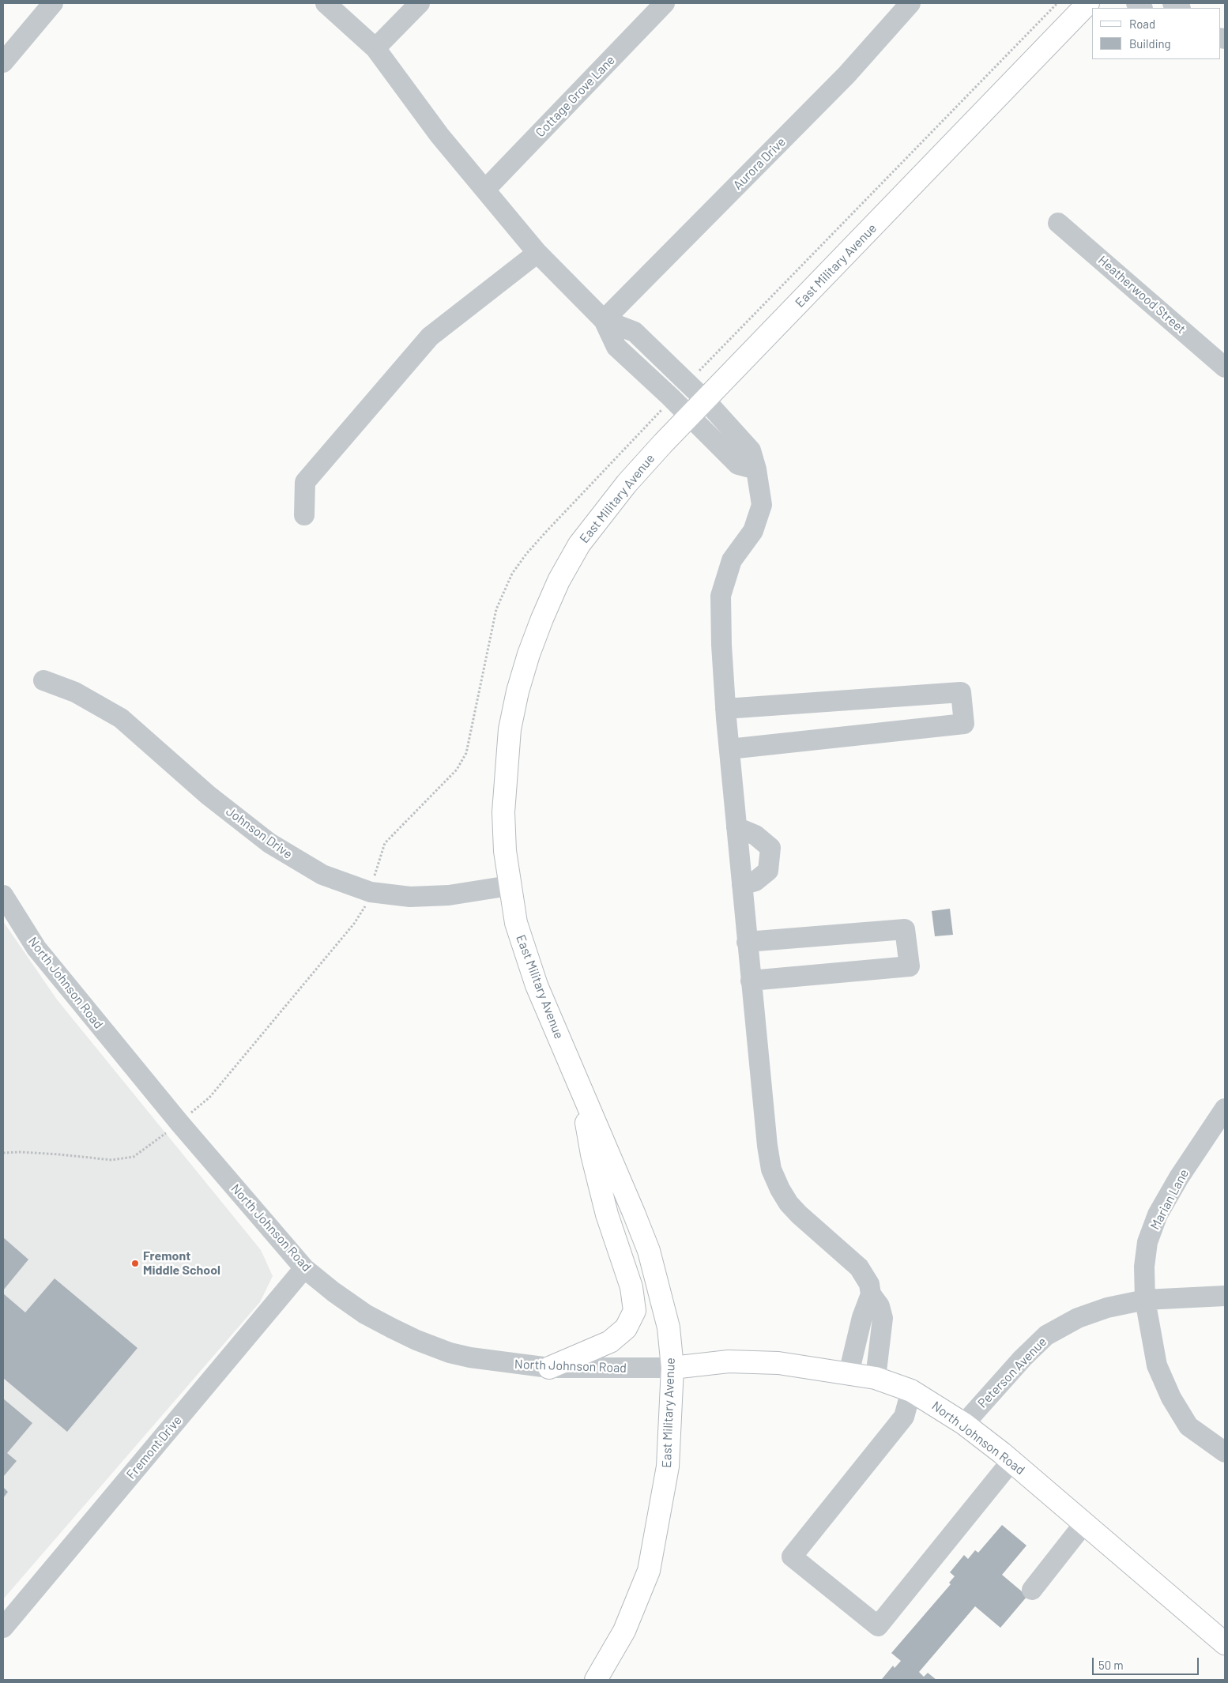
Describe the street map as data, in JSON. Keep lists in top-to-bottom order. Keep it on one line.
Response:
{"streets":{"main road":["East Military Avenue","North Johnson Road"],"street":["Cottage Grove Lane","Aurora Drive","Heatherwood Street","Johnson Drive","Marian Lane","Peterson Avenue","Fremont Drive"]},"crossings":[["East Military Avenue","Johnson Drive"],["East Military Avenue","North Johnson Road"],["North Johnson Road","Peterson Avenue"],["North Johnson Road","Fremont Drive"],["Marian Lane","Peterson Avenue"]],"places":["Fremont Middle School"],"legend":["Road","Building"],"scale_bar":"50 m"}
